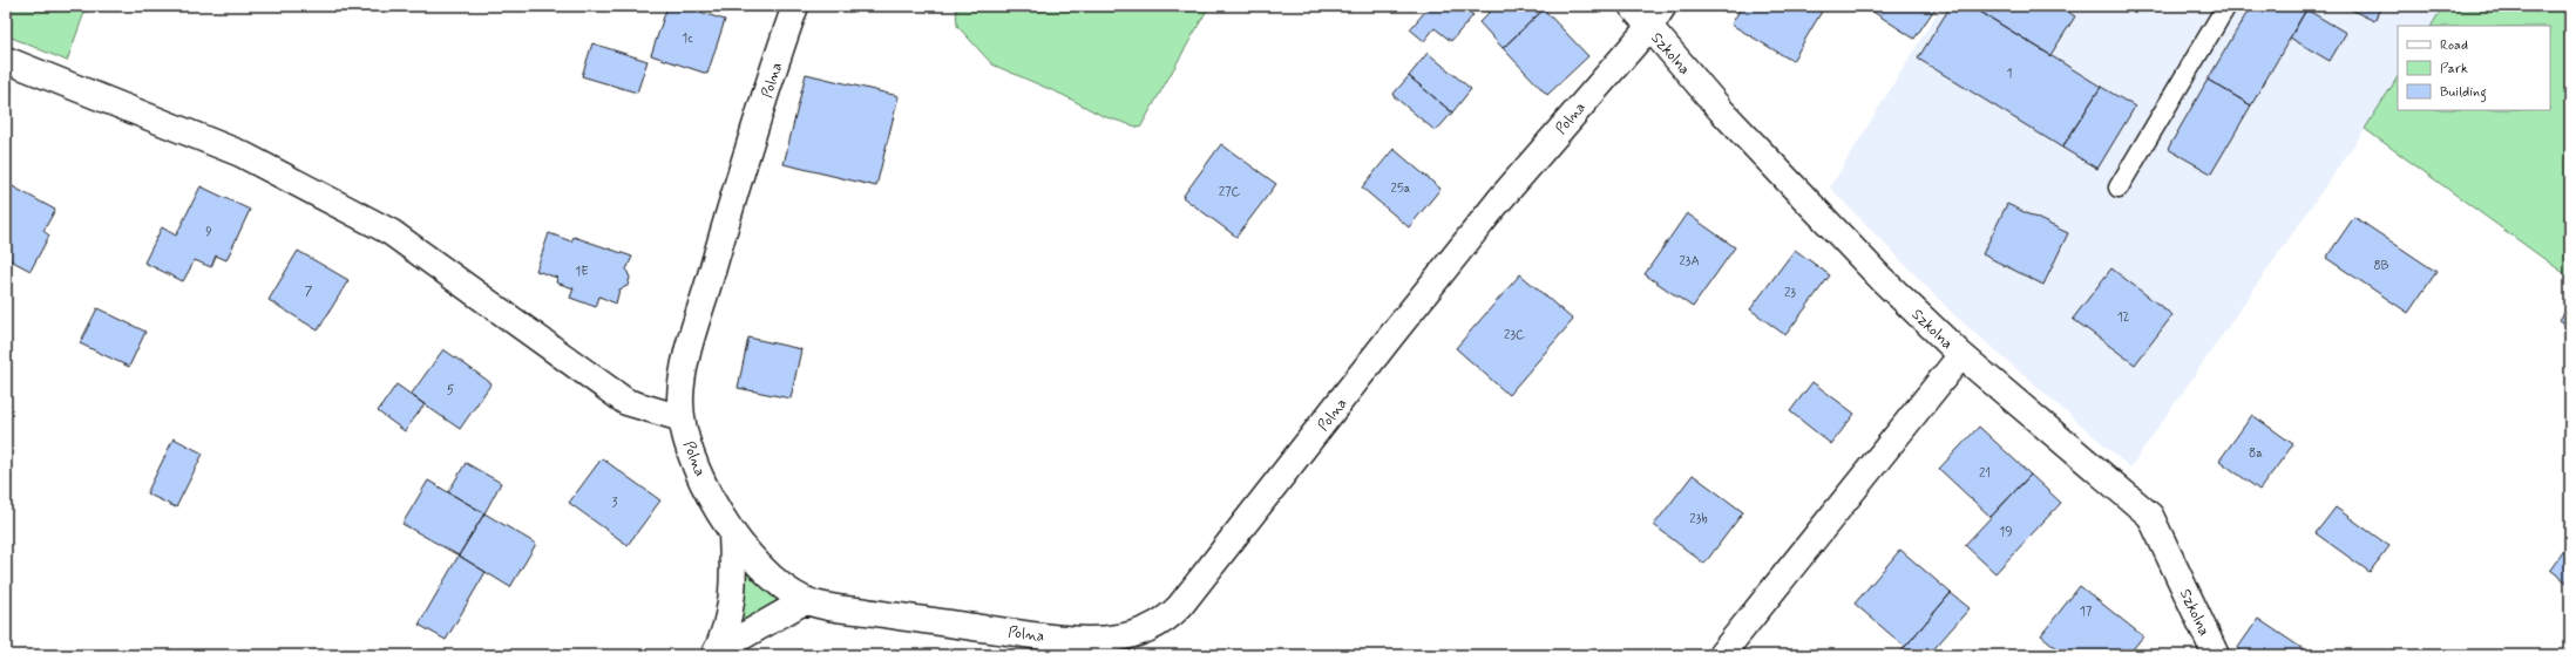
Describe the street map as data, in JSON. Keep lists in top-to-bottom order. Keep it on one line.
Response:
{"streets":{"street":["Szkolna","Polna"]},"crossings":[["Szkolna","Polna"]],"house_numbers":["1c","1","25a","27C","9","23A","8B","1E","7","23","12","23C","5","8a","21","3","23b","19","17"],"legend":["Road","Park","Building"]}
